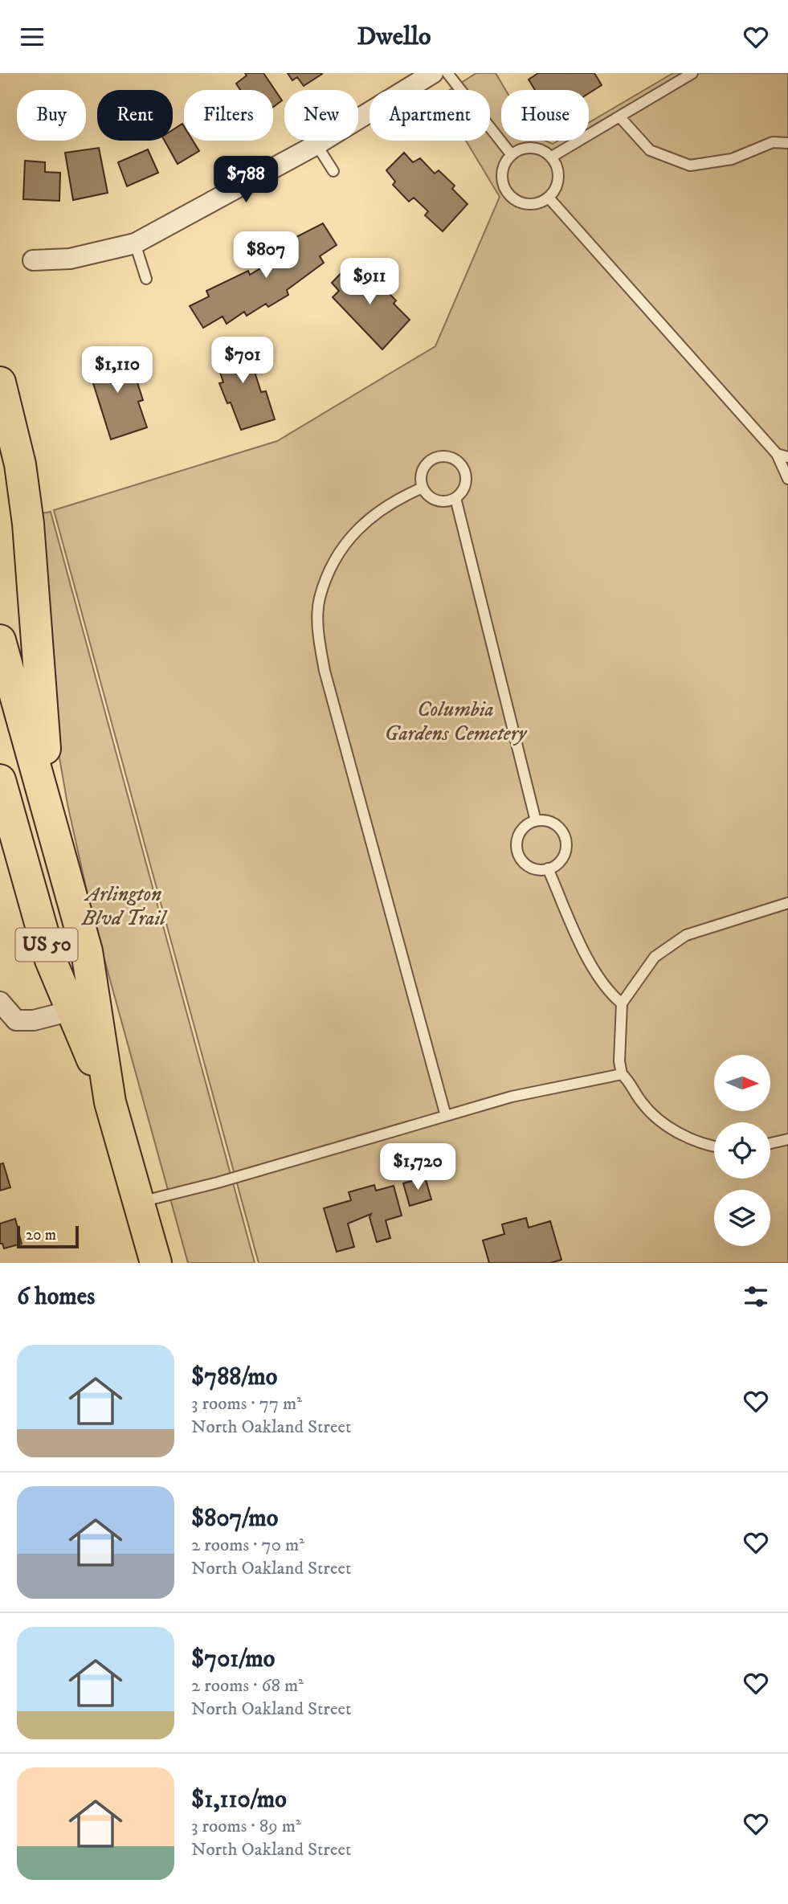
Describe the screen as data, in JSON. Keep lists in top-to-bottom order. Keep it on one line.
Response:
{"streets":{"highway":["US 50"]},"parks":["Columbia Gardens Cemetery","Arlington Blvd Trail"],"scale_bar":"20 m","north":"right","page":{"header":"Dwello","chip":["Buy","Rent","Filters","New","Apartment","House"],"price":["$788","$807","$911","$701","$1,110","$1,720"],"scale":"20 m","heading":"6 homes","list":[{"name":"$788/mo","note":"3 rooms · 77 m² · North Oakland Street"},{"name":"$807/mo","note":"2 rooms · 70 m² · North Oakland Street"},{"name":"$701/mo","note":"2 rooms · 68 m² · North Oakland Street"},{"name":"$1,110/mo","note":"3 rooms · 89 m² · North Oakland Street"}]}}
